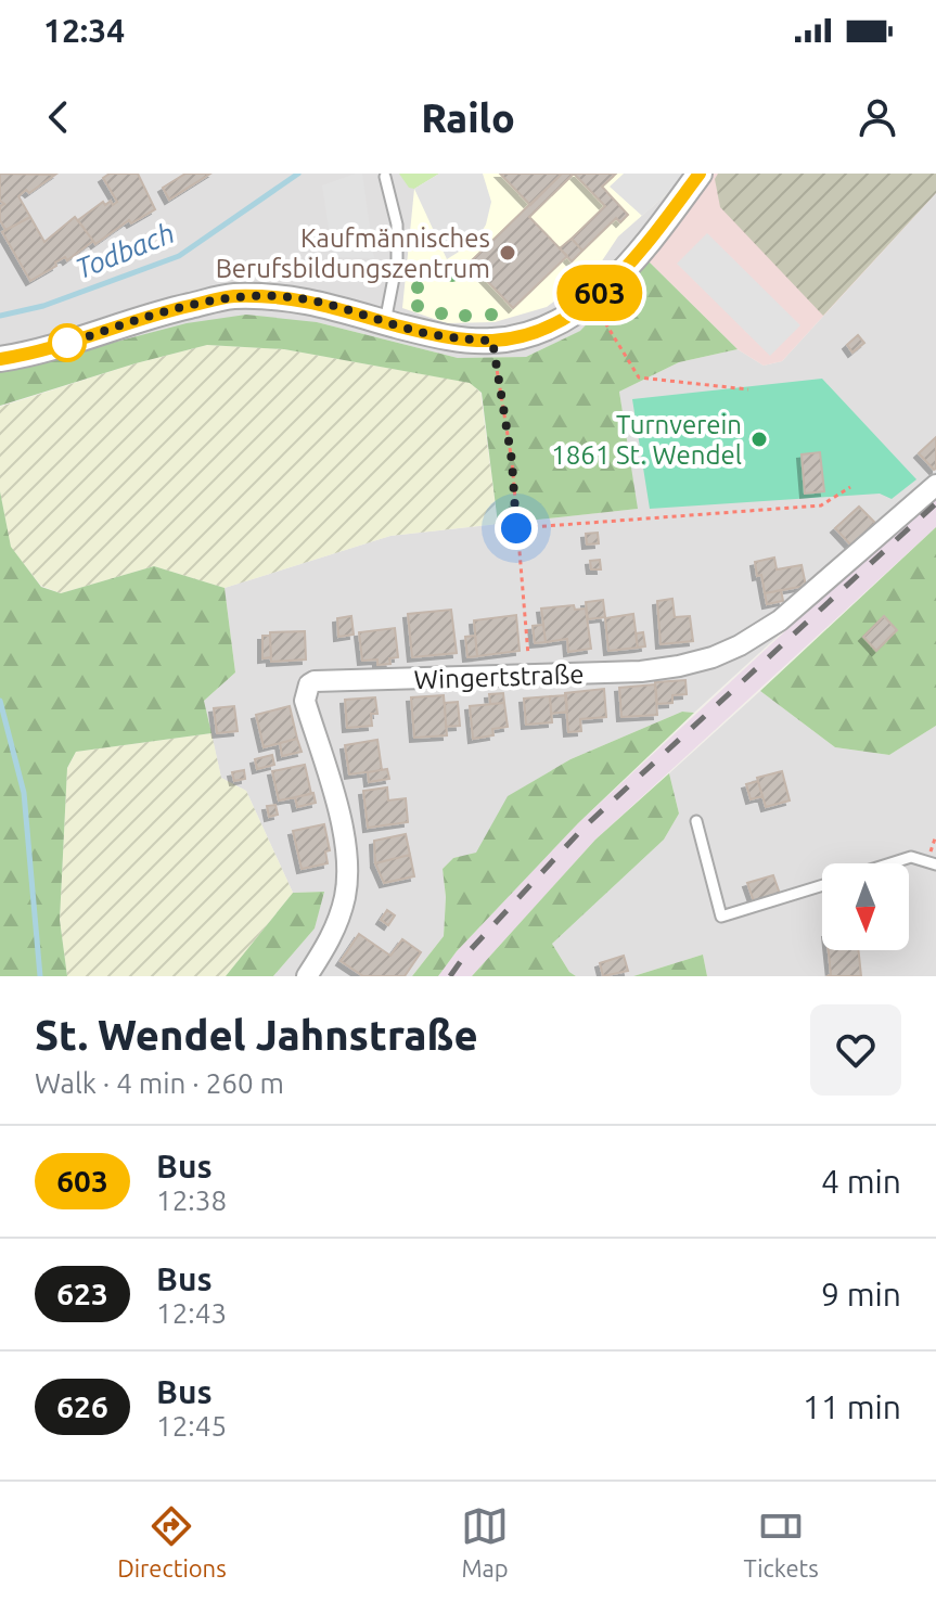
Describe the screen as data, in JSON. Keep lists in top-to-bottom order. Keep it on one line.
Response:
{"streets":{"street":["Wingertstraße"]},"water":["Todbach"],"places":["Kaufmännisches Berufsbildungszentrum","Turnverein 1861 St. Wendel"],"lines":["bus line 603"],"north":"bottom","page":{"status":"12:34","header":"Railo","on_map":"603","heading":["St. Wendel Jahnstraße","Walk · 4 min · 260 m"],"list":[{"mark":"603","name":"Bus","note":"12:38","value":"4 min"},{"mark":"623","name":"Bus","note":"12:43","value":"9 min"},{"mark":"626","name":"Bus","note":"12:45","value":"11 min"}],"tabs":["Directions","Map","Tickets"]}}
